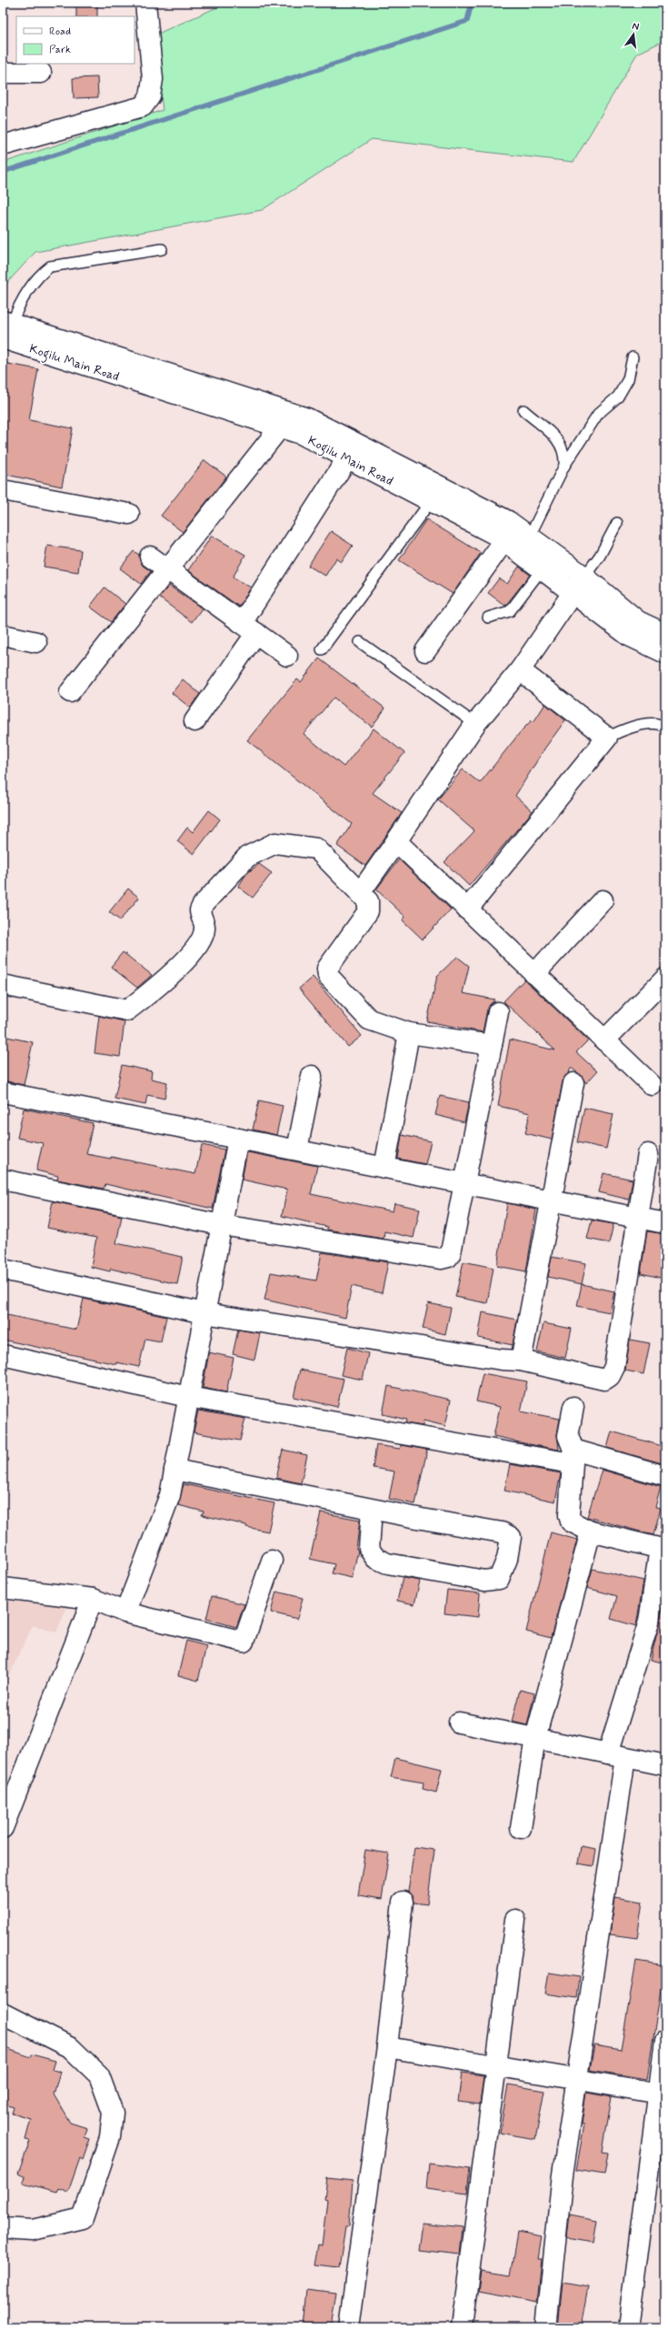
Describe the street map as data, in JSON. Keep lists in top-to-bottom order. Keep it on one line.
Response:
{"streets":{"street":["Kogilu Main Road"]},"legend":["Road","Park"],"north":"top"}
